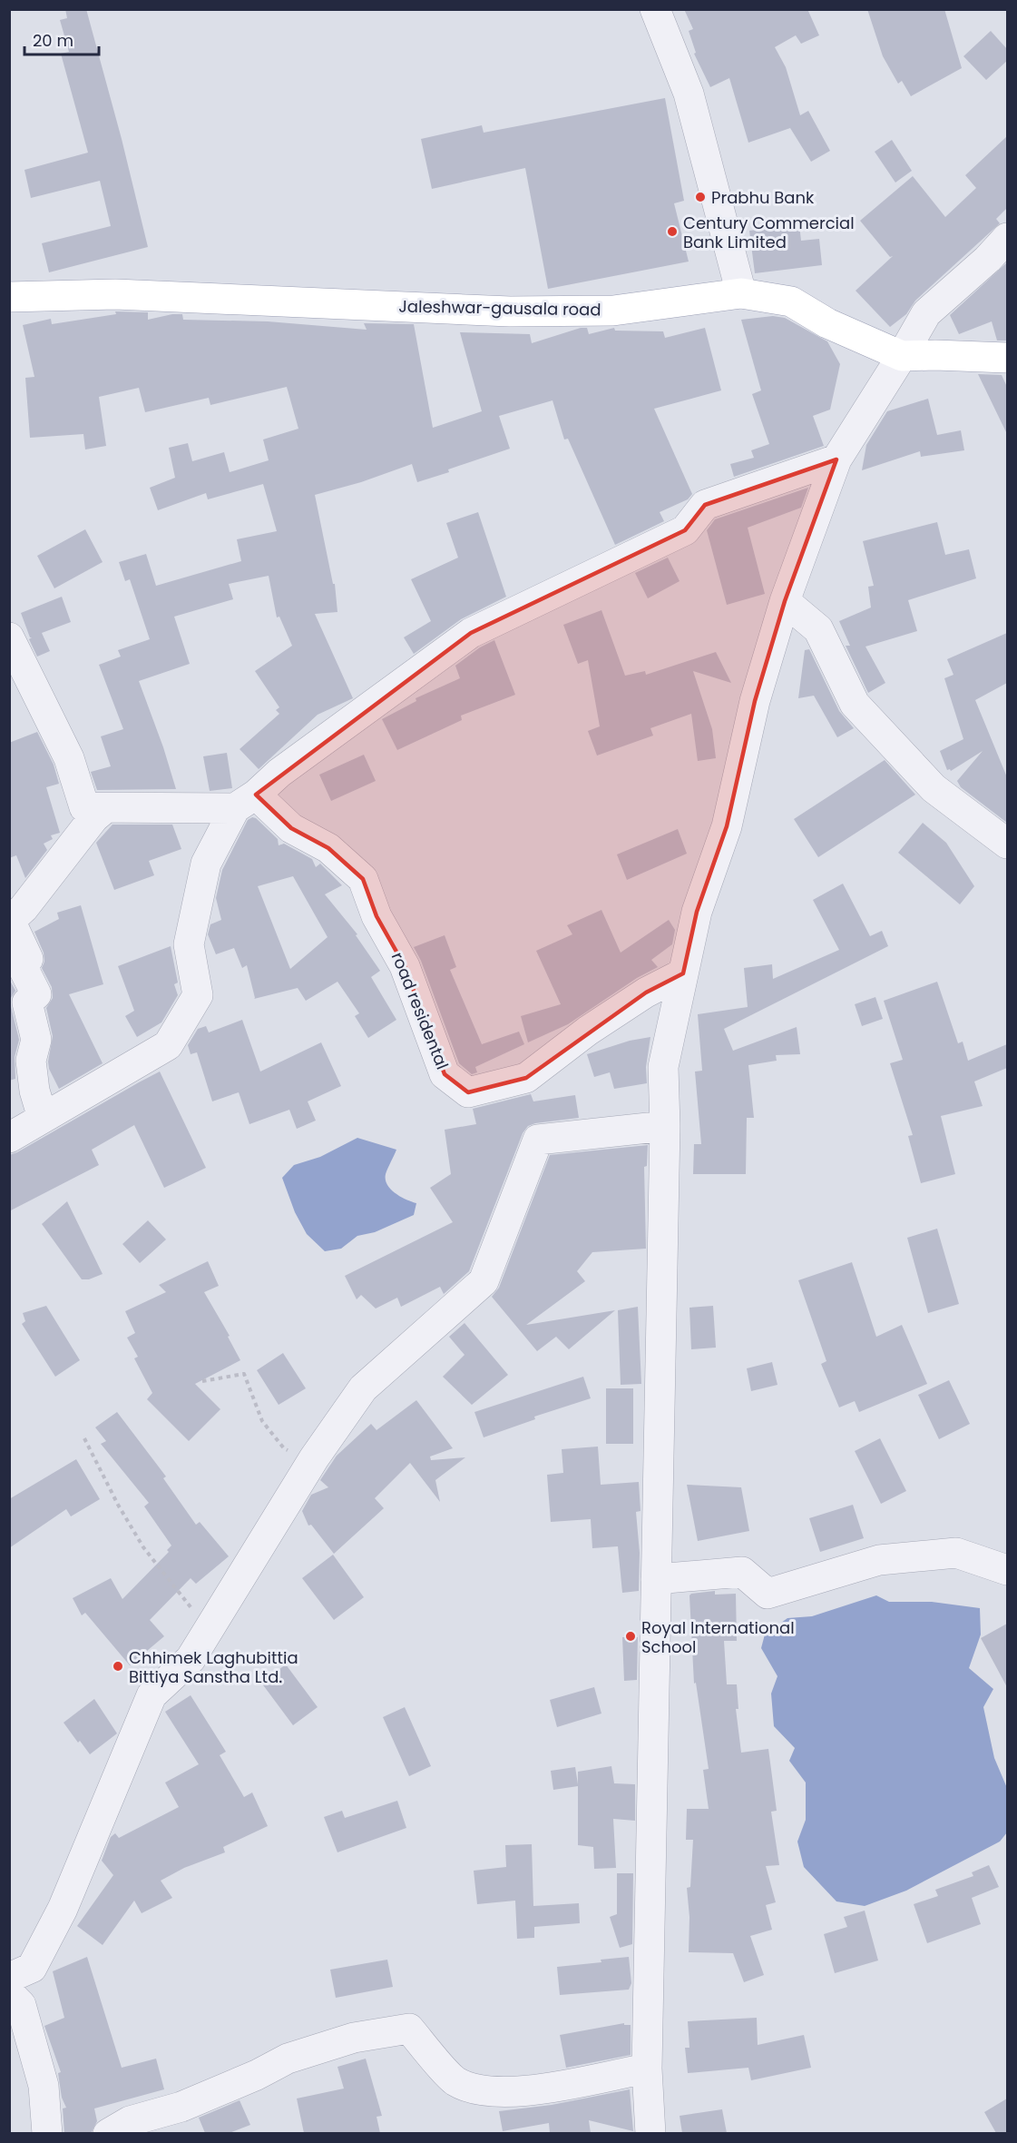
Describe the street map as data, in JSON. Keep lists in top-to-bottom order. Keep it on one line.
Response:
{"streets":{"main road":["Jaleshwar-gausala road"],"street":["road residental"]},"places":["Prabhu Bank","Century Commercial Bank Limited","Royal International School","Chhimek Laghubittia Bittiya Sanstha Ltd."],"scale_bar":"20 m"}
